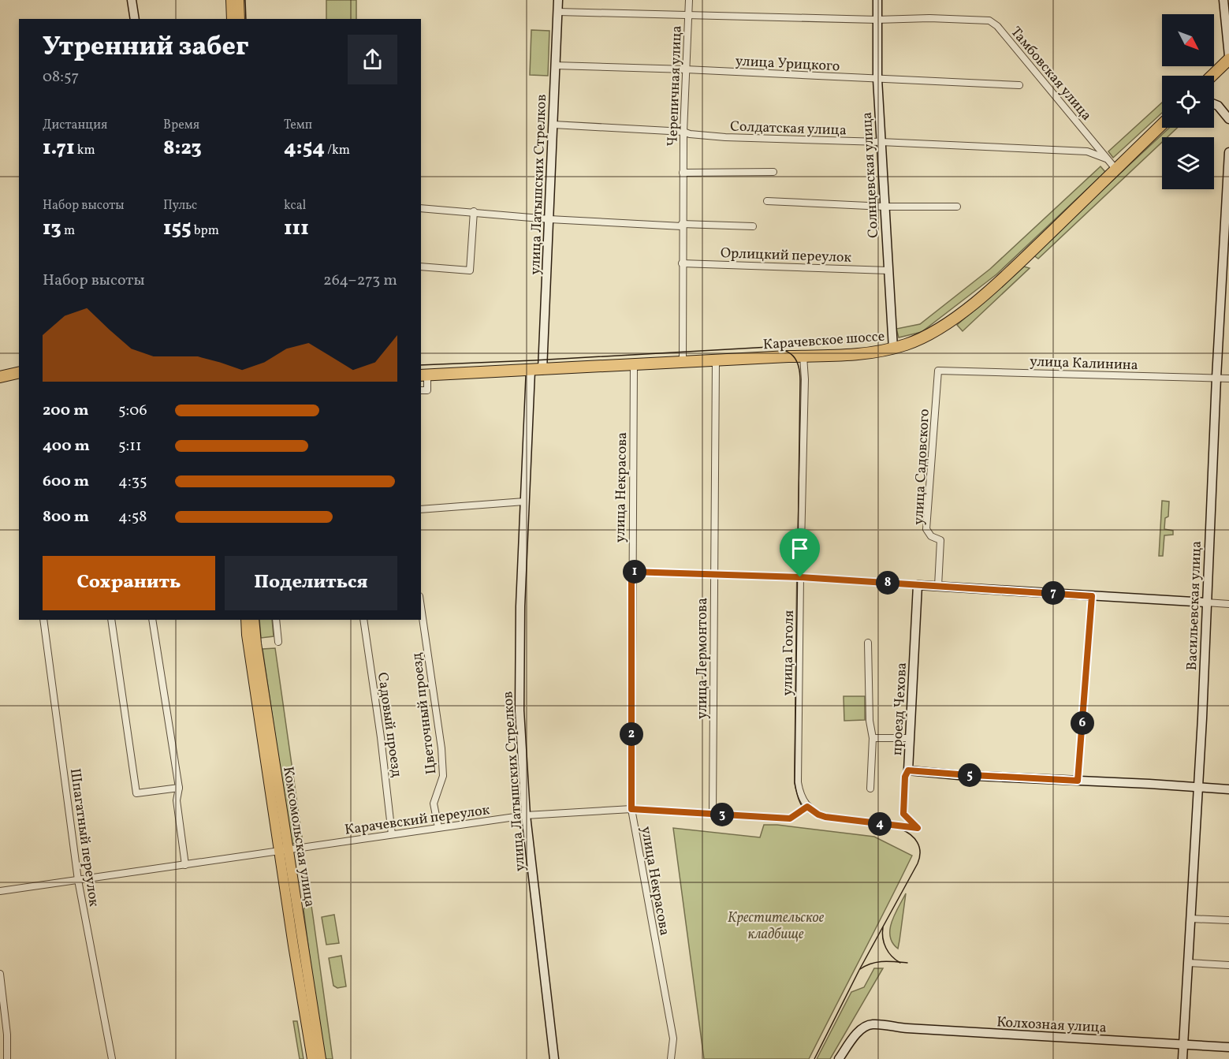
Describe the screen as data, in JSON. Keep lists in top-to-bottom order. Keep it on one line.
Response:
{"streets":{"highway":["Карачевское шоссе"],"main road":["Комсомольская улица"],"street":["улица Урицкого","Тамбовская улица","Черепичная улица","Солдатская улица","Солнцевская улица","улица Латышских Стрелков","Орлицкий переулок","улица Калинина","улица Садовского","улица Некрасова","Васильевская улица","улица Гоголя","улица Лермонтова","проезд Чехова","Цветочный проезд","Садовый проезд","Карачевский переулок","Шпагатный переулок","Колхозная улица"]},"crossings":[["улица Урицкого","Черепичная улица"],["улица Урицкого","Солнцевская улица"],["улица Урицкого","улица Латышских Стрелков"],["Тамбовская улица","Черепичная улица"],["Тамбовская улица","Солдатская улица"],["Тамбовская улица","Солнцевская улица"],["Тамбовская улица","улица Латышских Стрелков"],["Тамбовская улица","Карачевское шоссе"],["Черепичная улица","Солдатская улица"],["Черепичная улица","Орлицкий переулок"],["Черепичная улица","Карачевское шоссе"],["Солдатская улица","Солнцевская улица"],["Солдатская улица","улица Латышских Стрелков"],["Солнцевская улица","Орлицкий переулок"],["Солнцевская улица","Карачевское шоссе"],["улица Латышских Стрелков","Карачевское шоссе"],["улица Латышских Стрелков","Карачевский переулок"],["Карачевское шоссе","улица Некрасова"],["Карачевское шоссе","улица Гоголя"],["Карачевское шоссе","улица Лермонтова"],["улица Калинина","улица Садовского"],["улица Калинина","Васильевская улица"],["улица Некрасова","Карачевский переулок"],["Васильевская улица","Колхозная улица"],["улица Гоголя","проезд Чехова"],["улица Гоголя","Карачевский переулок"],["улица Лермонтова","Карачевский переулок"],["проезд Чехова","Карачевский переулок"],["Цветочный проезд","Карачевский переулок"],["Садовый проезд","Карачевский переулок"],["Карачевский переулок","Комсомольская улица"],["Карачевский переулок","Шпагатный переулок"]],"parks":["Крестительское кладбище"],"north":"bottom right","page":{"heading":["Утренний забег","08:57"],"stats":[["Дистанция","1.71 km"],["Время","8:23"],["Темп","4:54 /km"],["Набор высоты","13 m"],["Пульс","155 bpm"],["kcal","111"]],"chart":["Набор высоты","264–273 m"],"list":[{"name":"200 m","note":"5:06"},{"name":"400 m","note":"5:11"},{"name":"600 m","note":"4:35"},{"name":"800 m","note":"4:58"}],"buttons":["Сохранить","Поделиться"],"pins":["1","8","7","6","2","5","3","4"]}}
